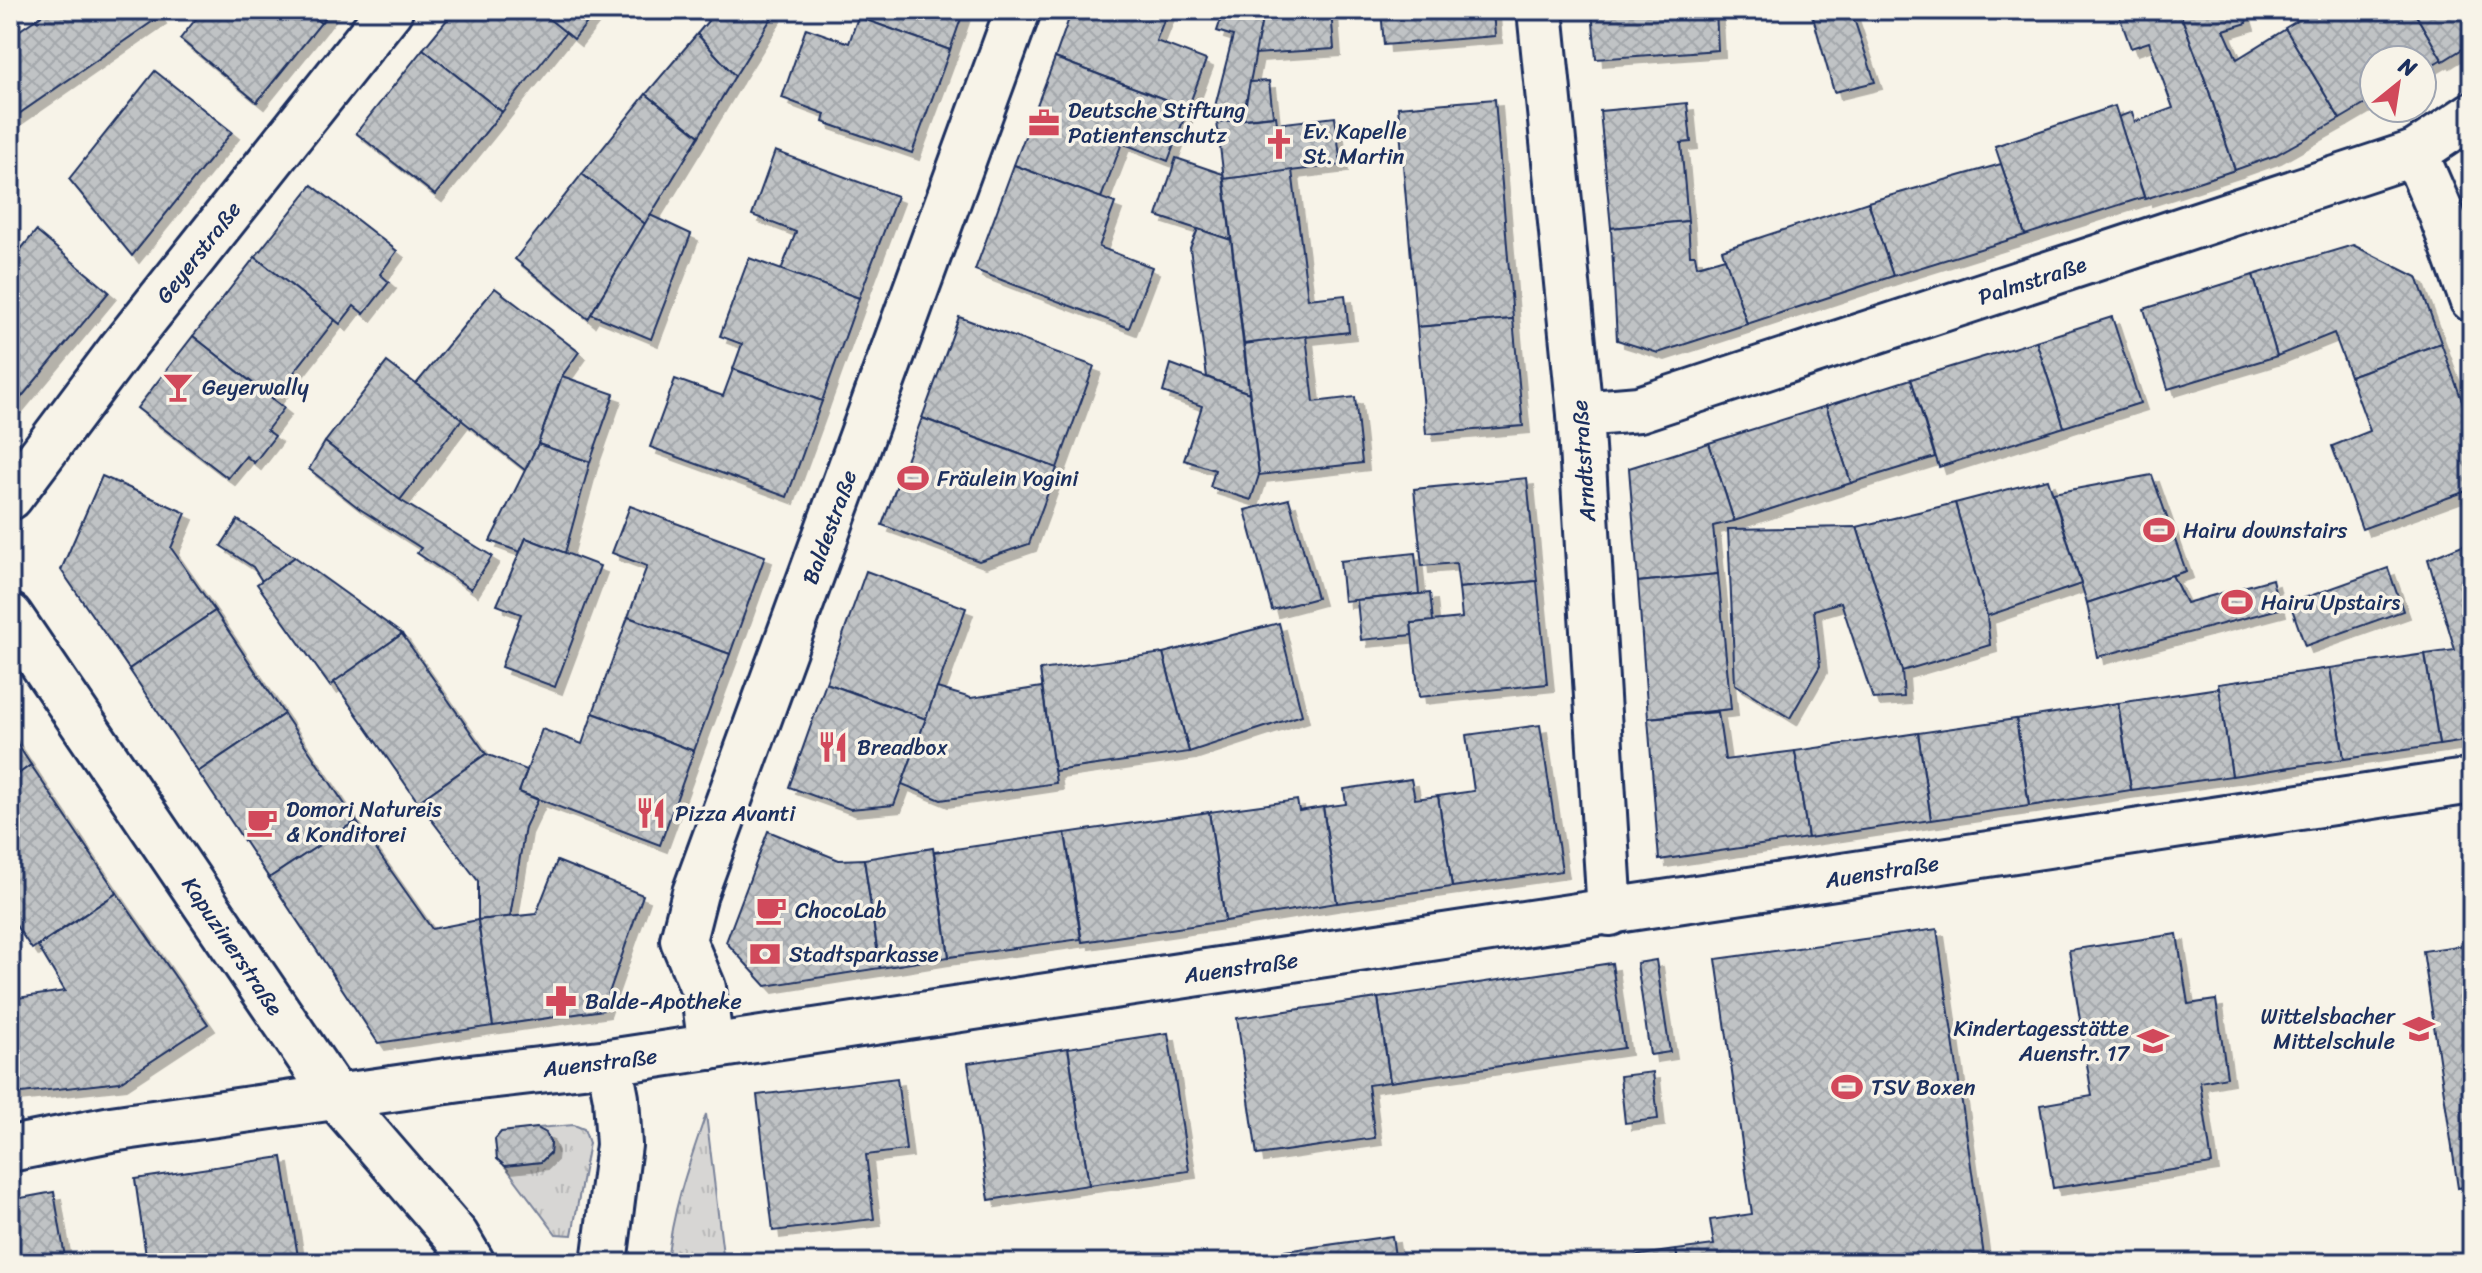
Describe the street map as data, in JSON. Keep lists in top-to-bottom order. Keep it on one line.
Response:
{"streets":{"street":["Geyerstraße","Palmstraße","Arndtstraße","Baldestraße","Auenstraße","Kapuzinerstraße"]},"crossings":[["Palmstraße","Arndtstraße"],["Arndtstraße","Auenstraße"],["Baldestraße","Auenstraße"],["Auenstraße","Kapuzinerstraße"]],"places":{"office":["Deutsche Stiftung Patientenschutz"],"church":["Ev. Kapelle St. Martin"],"bar":["Geyerwally"],"sports":["Fräulein Yogini","Hairu downstairs","Hairu Upstairs","TSV Boxen"],"restaurant":["Breadbox","Pizza Avanti"],"cafe":["Domori Natureis & Konditorei","ChocoLab"],"bank":["Stadtsparkasse"],"pharmacy":["Balde-Apotheke"],"school or university":["Wittelsbacher Mittelschule","Kindertagesstätte Auenstr. 17"]},"north":"top right"}
